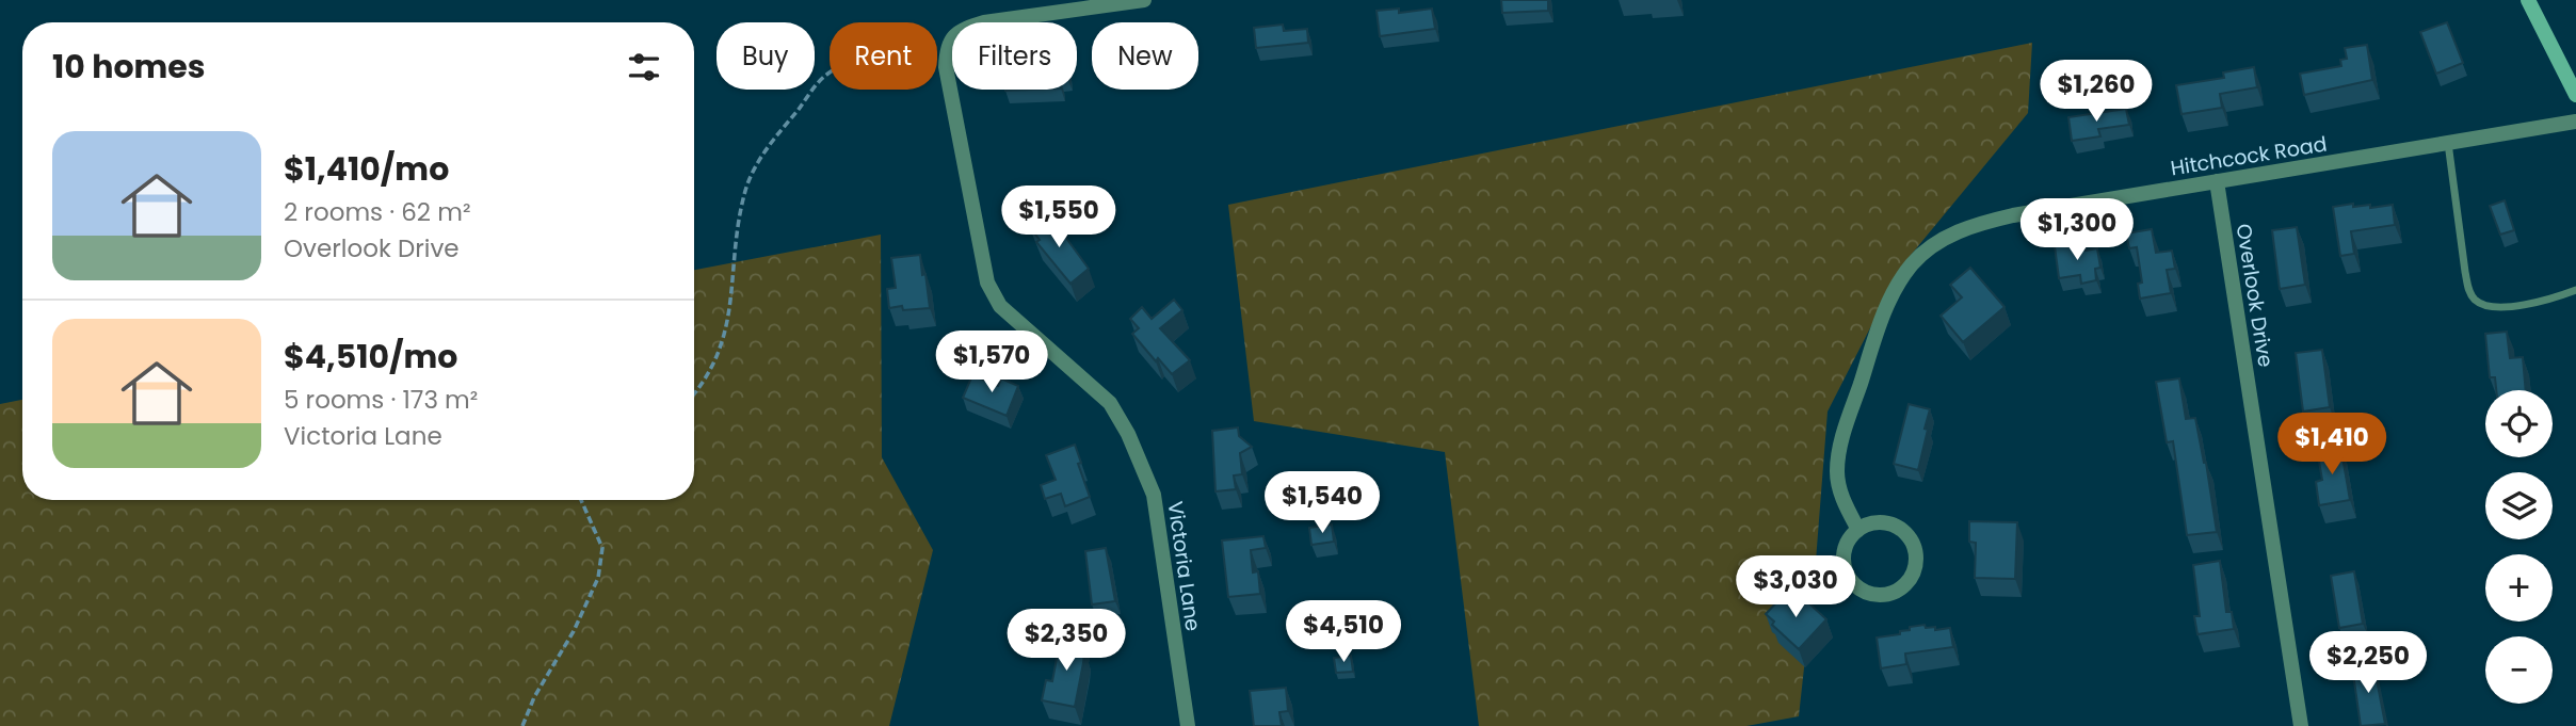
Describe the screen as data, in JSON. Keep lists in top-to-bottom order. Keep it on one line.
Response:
{"streets":{"street":["Hitchcock Road","Overlook Drive","Victoria Lane"]},"crossings":[["Hitchcock Road","Overlook Drive"]],"page":{"chip":["Buy","Rent","Filters","New"],"heading":"10 homes","price":["$1,260","$1,550","$1,300","$1,570","$1,410","$1,540","$3,030","$4,510","$2,350","$2,250"],"list":[{"name":"$1,410/mo","note":"2 rooms · 62 m² · Overlook Drive"},{"name":"$4,510/mo","note":"5 rooms · 173 m² · Victoria Lane"}],"map_buttons":["+","−"]}}
